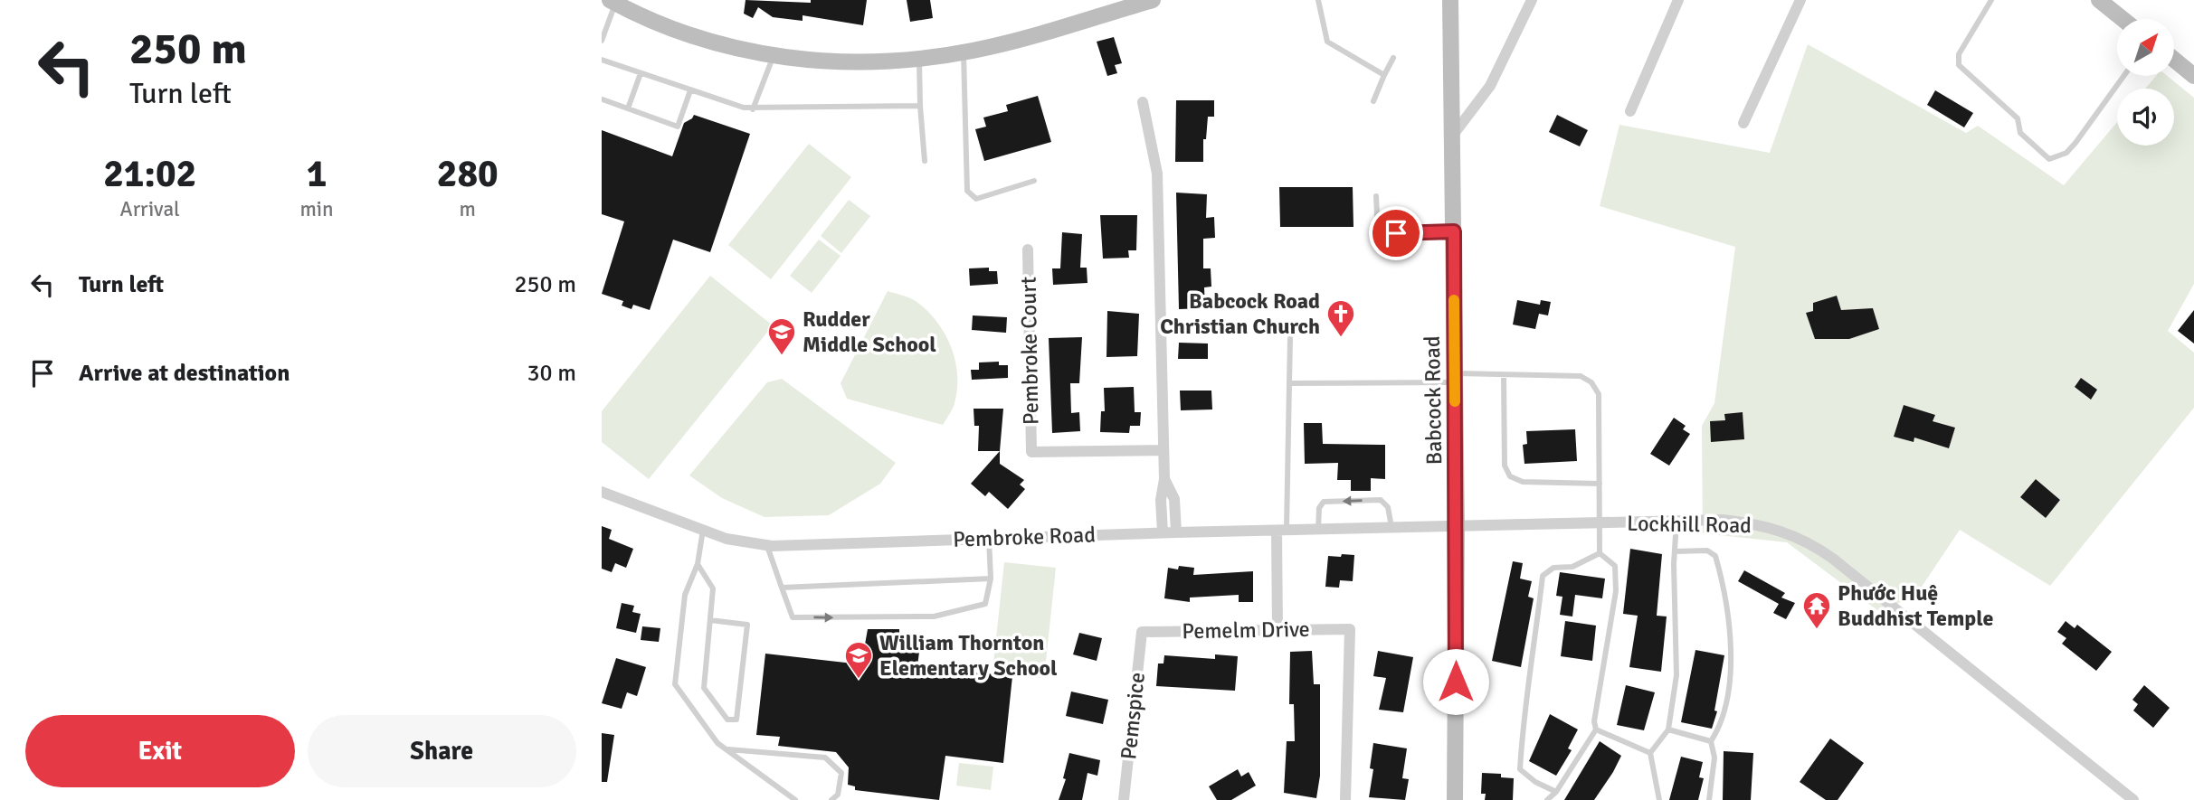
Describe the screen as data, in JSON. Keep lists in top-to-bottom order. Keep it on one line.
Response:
{"streets":{"main road":["Babcock Road"],"street":["Pembroke Court","Lockhill Road","Pembroke Road","Pemelm Drive","Pemspice"]},"crossings":[["Babcock Road","Lockhill Road"],["Babcock Road","Pembroke Road"],["Lockhill Road","Pembroke Road"],["Pemelm Drive","Pemspice"]],"places":{"church":["Babcock Road Christian Church"],"school or university":["Rudder Middle School","William Thornton Elementary School"],"temple":["Phước Huệ Buddhist Temple"]},"north":"top right","page":{"turn":["250 m","Turn left"],"eta":["21:02","Arrival","1","min","280","m"],"list":[{"name":"Turn left","value":"250 m"},{"name":"Arrive at destination","value":"30 m"}],"buttons":["Exit","Share"]}}
